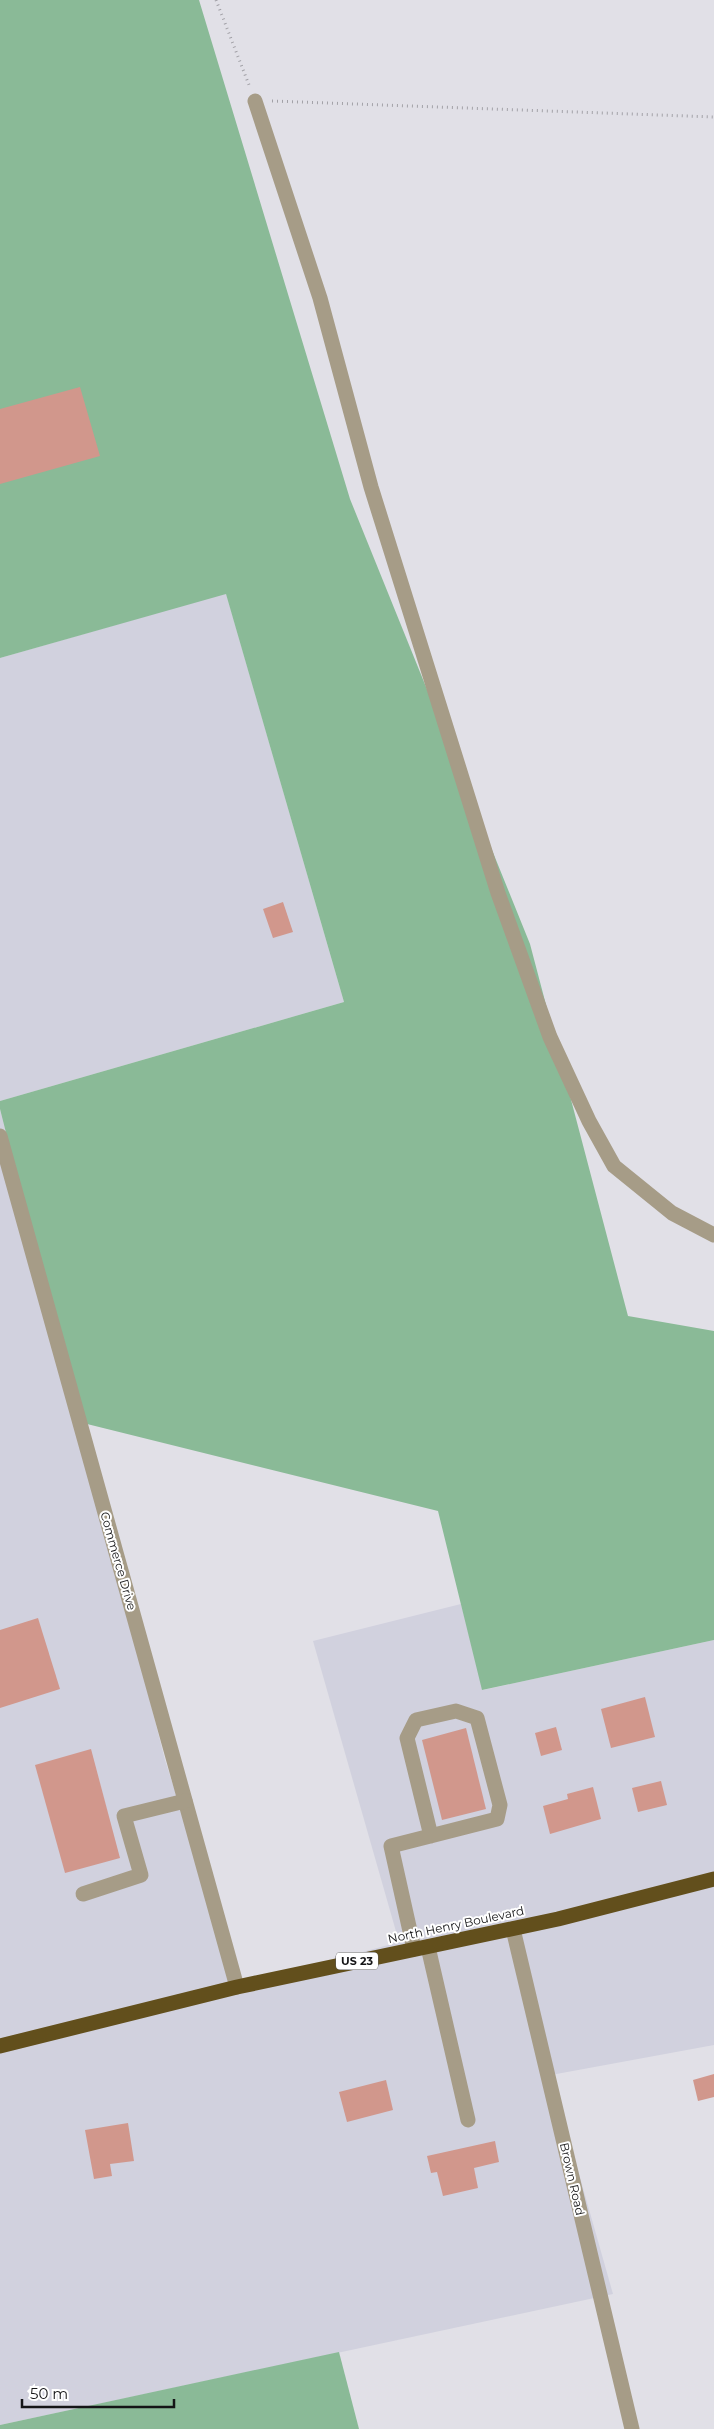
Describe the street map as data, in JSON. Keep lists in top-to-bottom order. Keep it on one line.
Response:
{"streets":{"highway":["North Henry Boulevard","US 23"],"street":["Commerce Drive","Brown Road"]},"crossings":[["Commerce Drive","North Henry Boulevard"],["North Henry Boulevard","Brown Road"]],"scale_bar":"50 m"}
